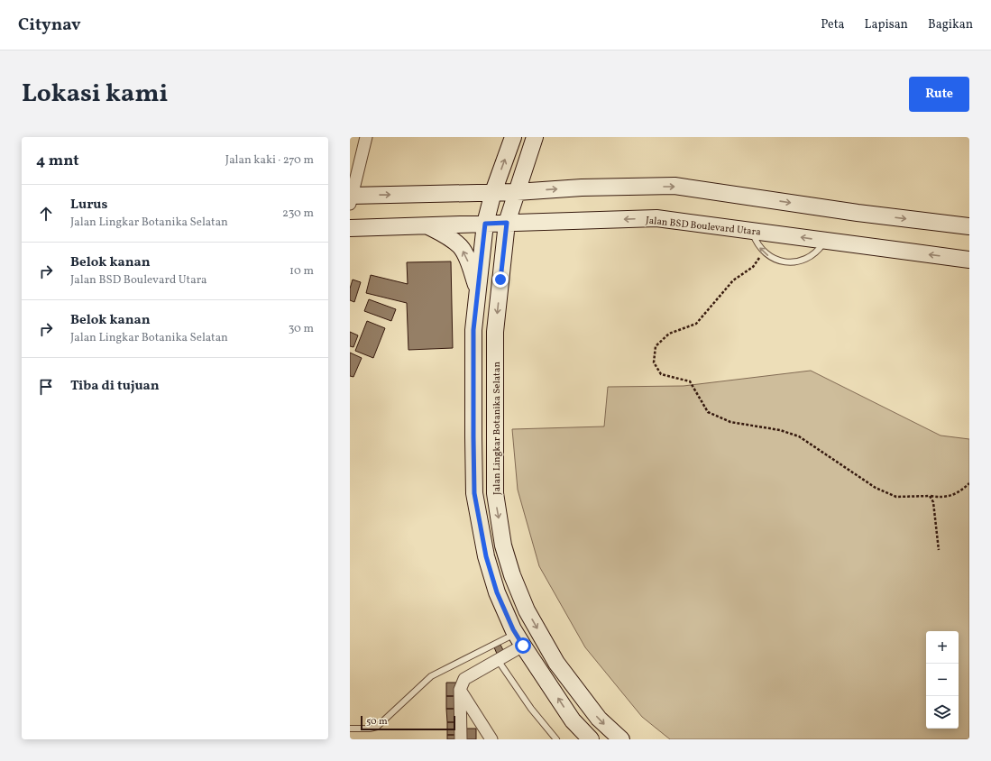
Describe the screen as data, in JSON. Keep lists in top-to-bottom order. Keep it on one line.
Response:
{"streets":{"street":["Jalan BSD Boulevard Utara","Jalan Lingkar Botanika Selatan"]},"crossings":[["Jalan BSD Boulevard Utara","Jalan Lingkar Botanika Selatan"]],"scale_bar":"50 m","page":{"header":"Citynav","nav":["Peta","Lapisan","Bagikan"],"title":"Lokasi kami","buttons":"Rute","heading":["4 mnt","Jalan kaki · 270 m"],"list":[["Lurus","Jalan Lingkar Botanika Selatan","230 m"],["Belok kanan","Jalan BSD Boulevard Utara","10 m"],["Belok kanan","Jalan Lingkar Botanika Selatan","30 m"],"Tiba di tujuan"],"map_buttons":["+","−"],"scale":"50 m"}}
